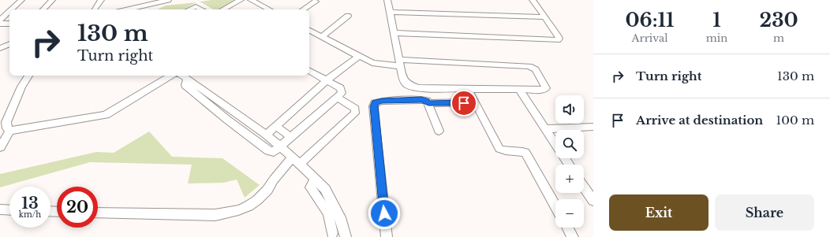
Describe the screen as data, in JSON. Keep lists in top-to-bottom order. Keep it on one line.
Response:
{"page":{"eta":["06:11","Arrival","1","min","230","m"],"turn":["130 m","Turn right"],"list":[{"name":"Turn right","value":"130 m"},{"name":"Arrive at destination","value":"100 m"}],"map_buttons":["+","−"],"speed":"13 km/h","limit":"20","buttons":["Exit","Share"]}}
